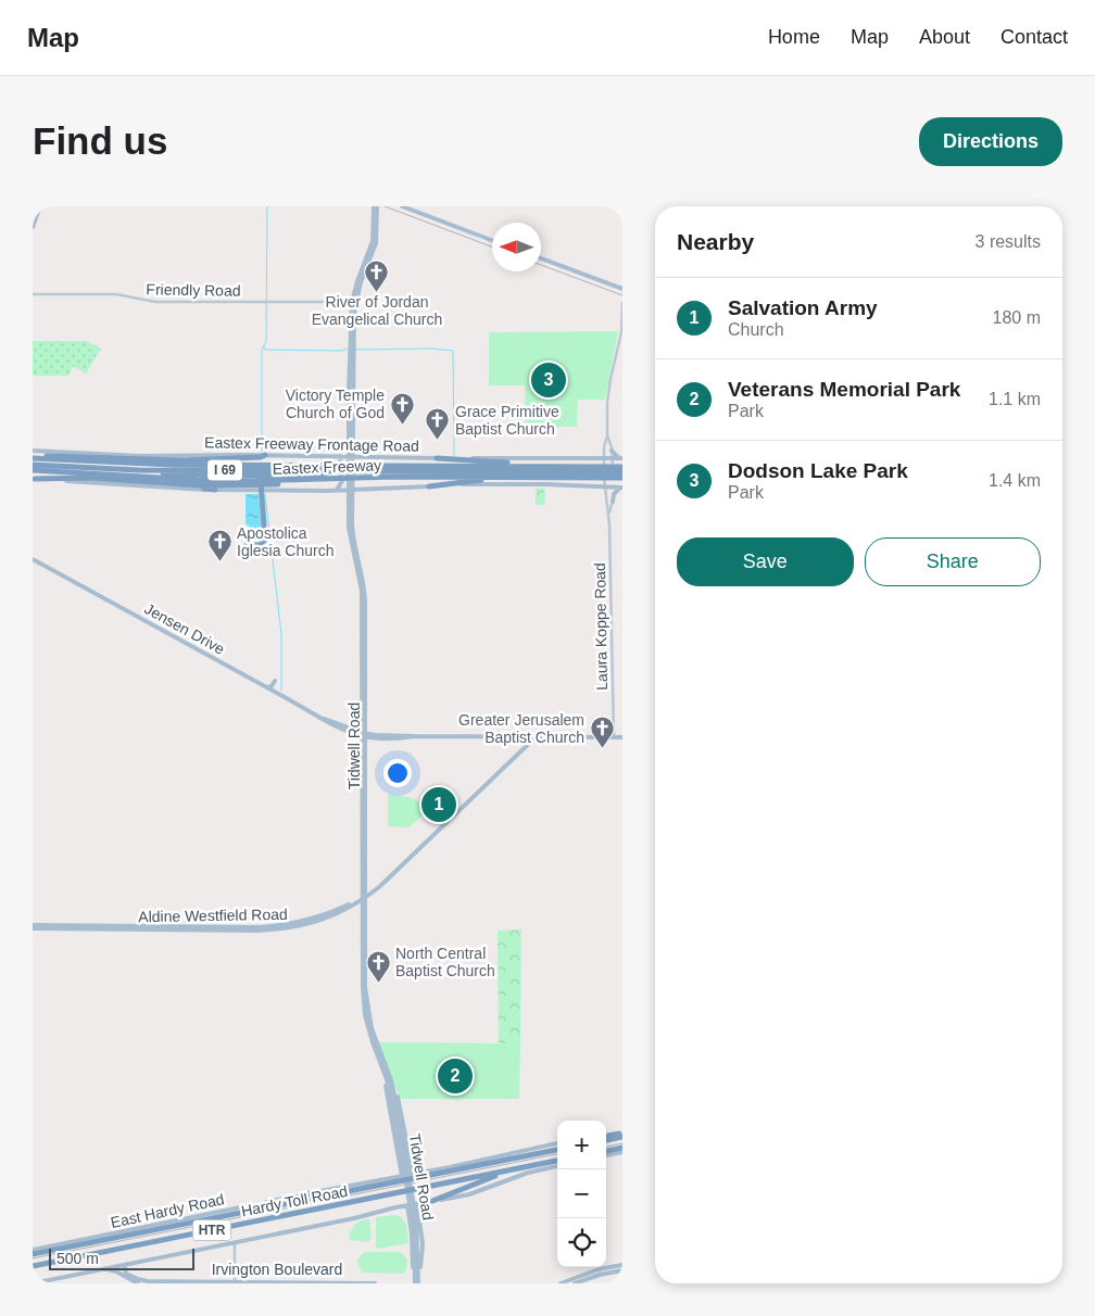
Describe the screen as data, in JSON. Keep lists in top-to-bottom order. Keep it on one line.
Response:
{"streets":{"highway":["Eastex Freeway","I 69","Hardy Toll Road","HTR"],"main road":["Eastex Freeway Frontage Road","Jensen Drive","Tidwell Road","Aldine Westfield Road","East Hardy Road","Irvington Boulevard"],"street":["Friendly Road","Laura Koppe Road"]},"crossings":[["Friendly Road","Tidwell Road"],["Eastex Freeway Frontage Road","Laura Koppe Road"],["Eastex Freeway Frontage Road","Tidwell Road"],["Eastex Freeway","I 69"],["Laura Koppe Road","Jensen Drive"],["Jensen Drive","Tidwell Road"],["Jensen Drive","Aldine Westfield Road"],["Tidwell Road","Aldine Westfield Road"],["Hardy Toll Road","East Hardy Road"]],"places":{"church":["River of Jordan Evangelical Church","Victory Temple Church of God","Grace Primitive Baptist Church","Apostolica Iglesia Church","Greater Jerusalem Baptist Church","North Central Baptist Church"]},"scale_bar":"500 m","north":"left","page":{"header":"Map","nav":["Home","Map","About","Contact"],"buttons":["Directions",["Save","Share"]],"title":"Find us","heading":["Nearby","3 results"],"list":[{"mark":"1","name":"Salvation Army","note":"Church","value":"180 m"},{"mark":"2","name":"Veterans Memorial Park","note":"Park","value":"1.1 km"},{"mark":"3","name":"Dodson Lake Park","note":"Park","value":"1.4 km"}],"pins":["3","1","2"],"map_buttons":["+","−"],"scale":"500 m"}}
